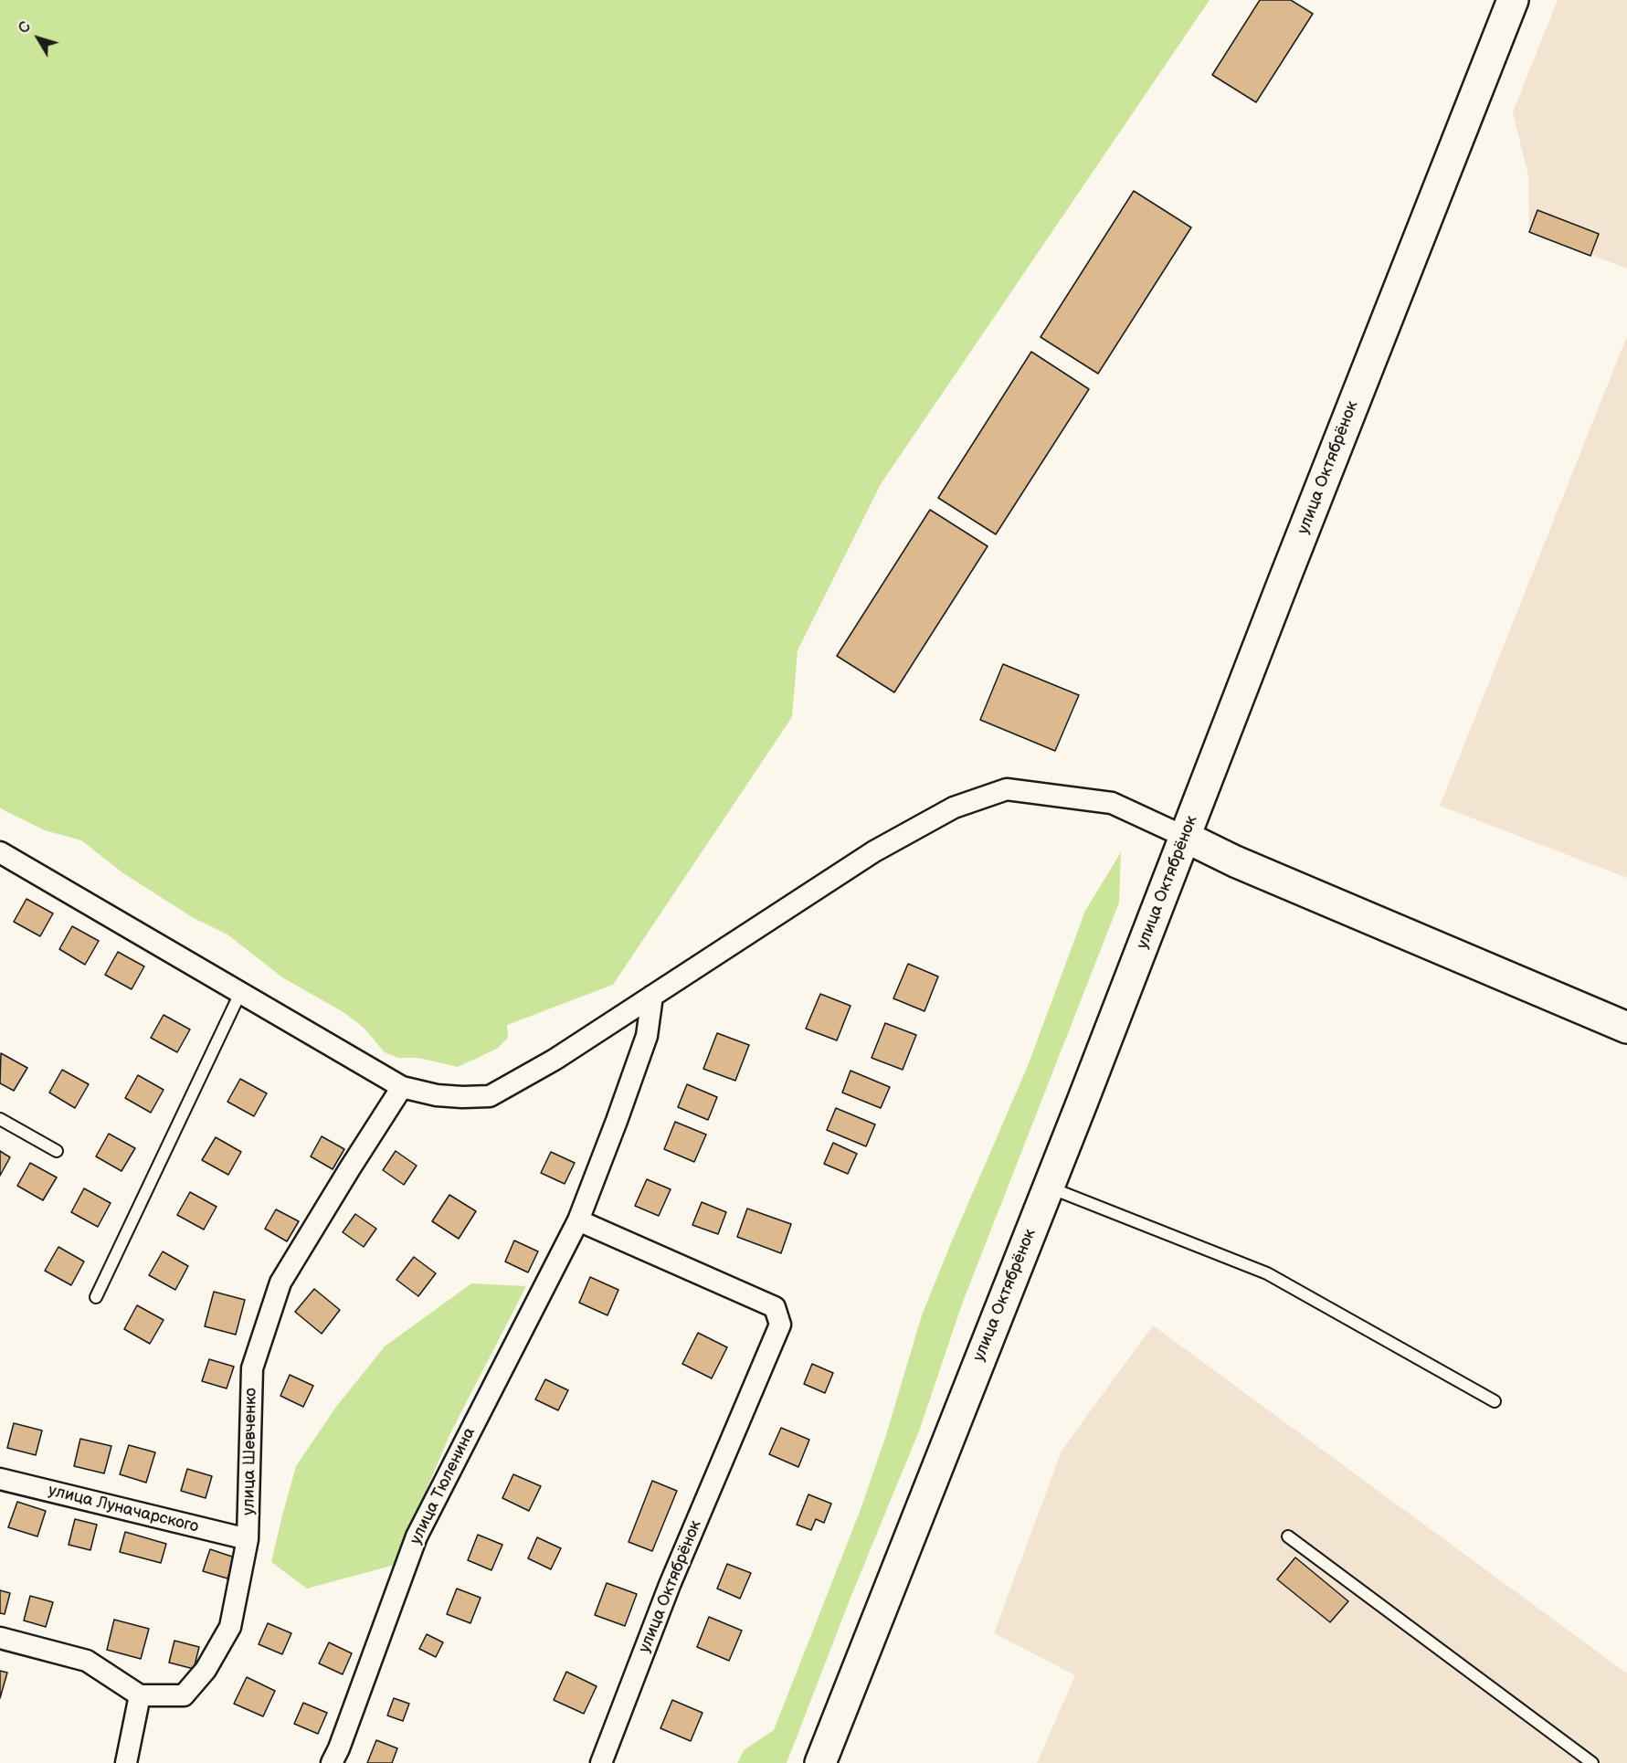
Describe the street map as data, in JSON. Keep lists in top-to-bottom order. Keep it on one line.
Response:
{"streets":{"street":["улица Октябрёнок","улица Шевченко","улица Тюленина","улица Луначарского"]},"crossings":[["улица Октябрёнок","улица Тюленина"],["улица Шевченко","улица Луначарского"]],"north":"top left"}
